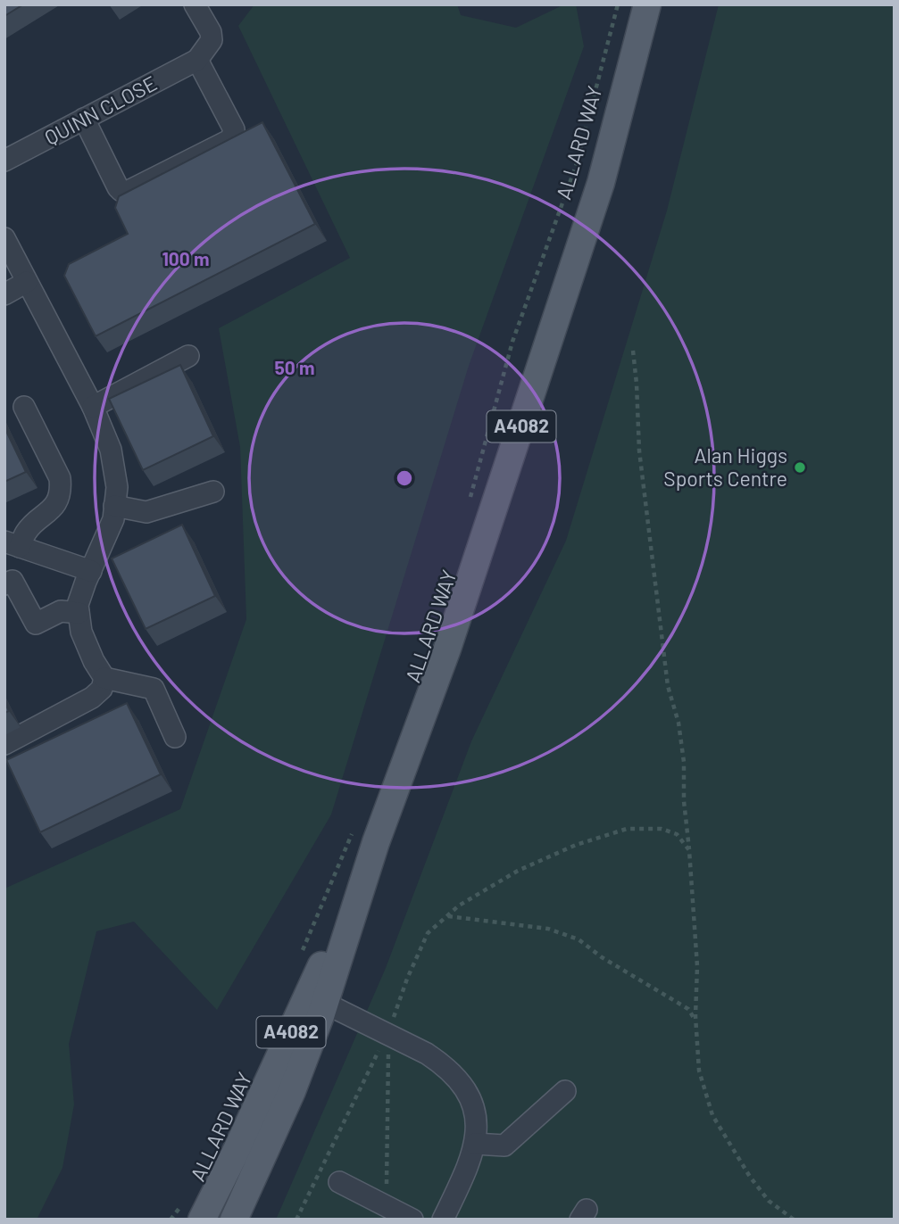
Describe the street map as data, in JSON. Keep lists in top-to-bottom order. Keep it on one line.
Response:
{"streets":{"main road":["ALLARD WAY","A4082"],"street":["QUINN CLOSE"]},"places":["Alan Higgs Sports Centre"],"rings":["100 m","50 m"]}
